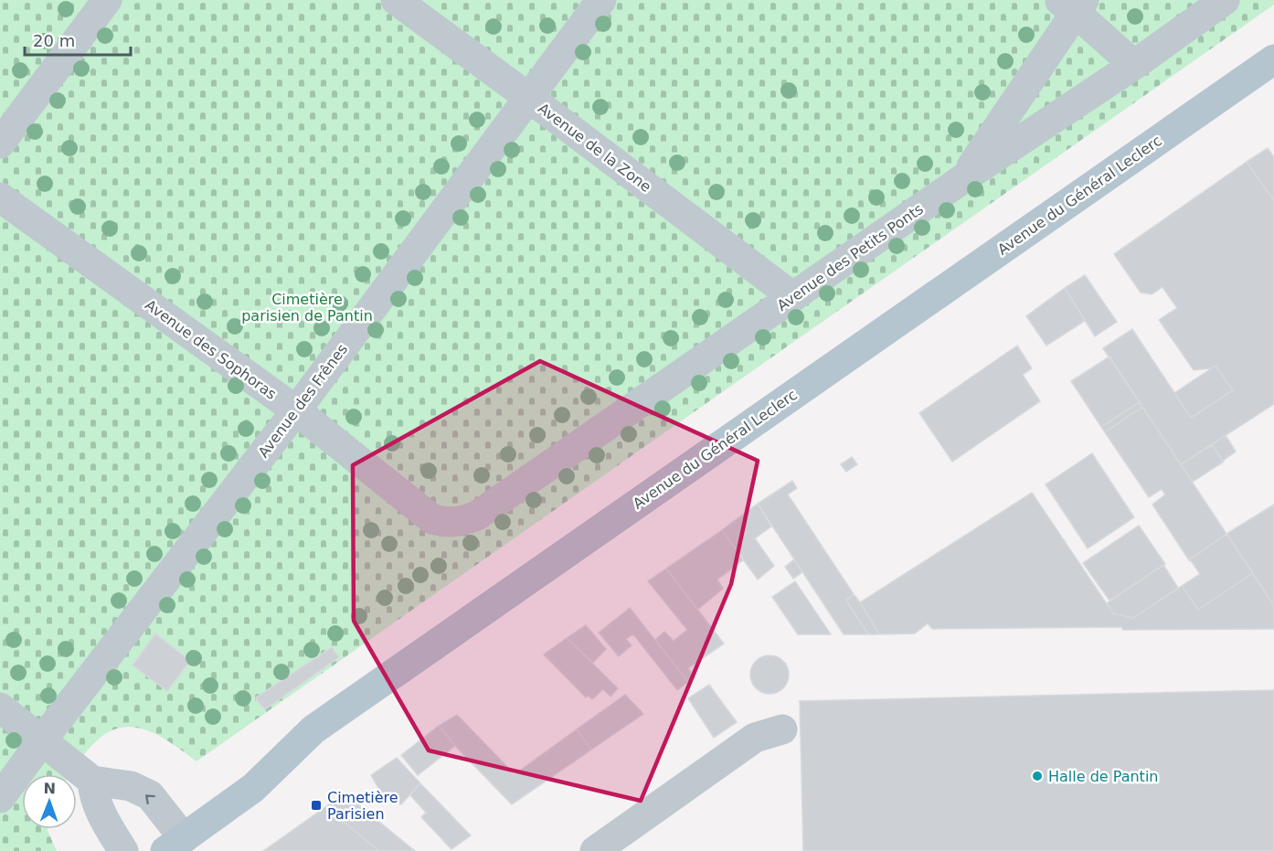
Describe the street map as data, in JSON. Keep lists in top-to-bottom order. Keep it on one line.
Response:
{"streets":{"main road":["Avenue du Général Leclerc"],"lane":["Avenue de la Zone","Avenue des Petits Ponts","Avenue des Sophoras","Avenue des Frênes"]},"crossings":[["Avenue de la Zone","Avenue des Petits Ponts"],["Avenue de la Zone","Avenue des Frênes"],["Avenue des Petits Ponts","Avenue des Sophoras"],["Avenue des Sophoras","Avenue des Frênes"]],"parks":["Cimetière parisien de Pantin"],"places":{"other":["Halle de Pantin"],"transit":["Cimetière Parisien"]},"scale_bar":"20 m","north":"top"}
